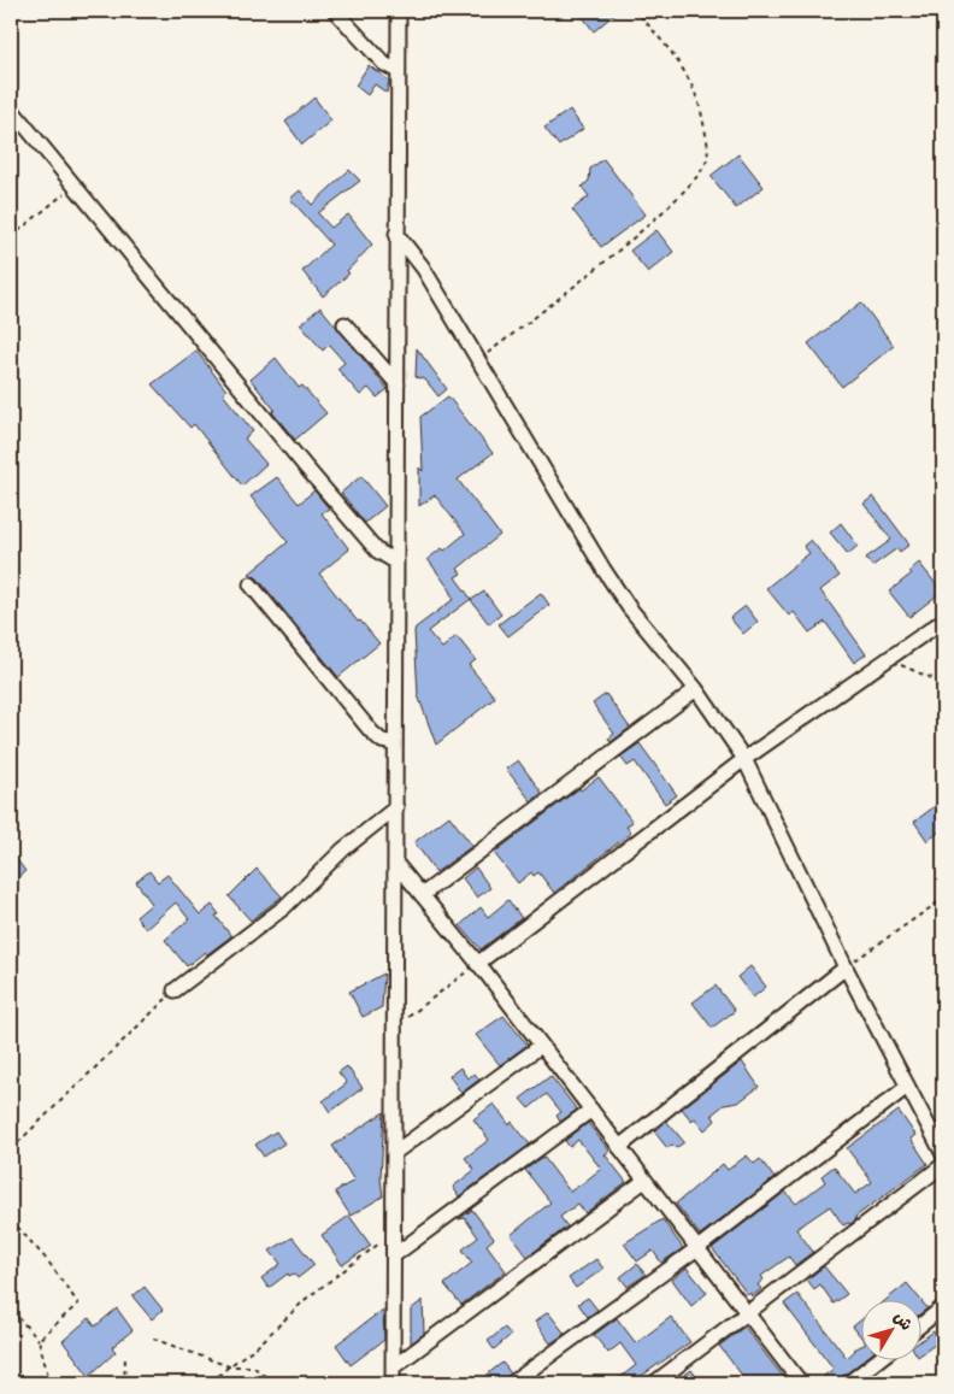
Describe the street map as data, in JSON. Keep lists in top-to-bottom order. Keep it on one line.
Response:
{"north":"top right"}
